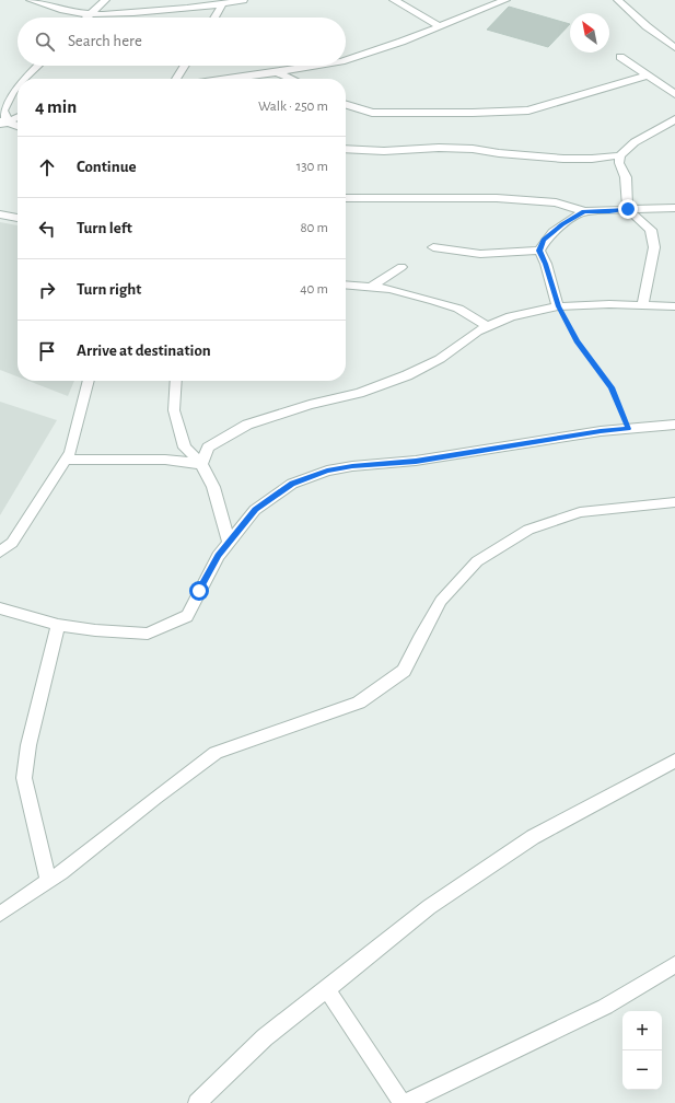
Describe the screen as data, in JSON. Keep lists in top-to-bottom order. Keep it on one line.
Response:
{"north":"top left","page":{"search":"Search here","heading":["4 min","Walk · 250 m"],"list":[["Continue","130 m"],["Turn left","80 m"],["Turn right","40 m"],"Arrive at destination"],"map_buttons":["+","−"]}}
